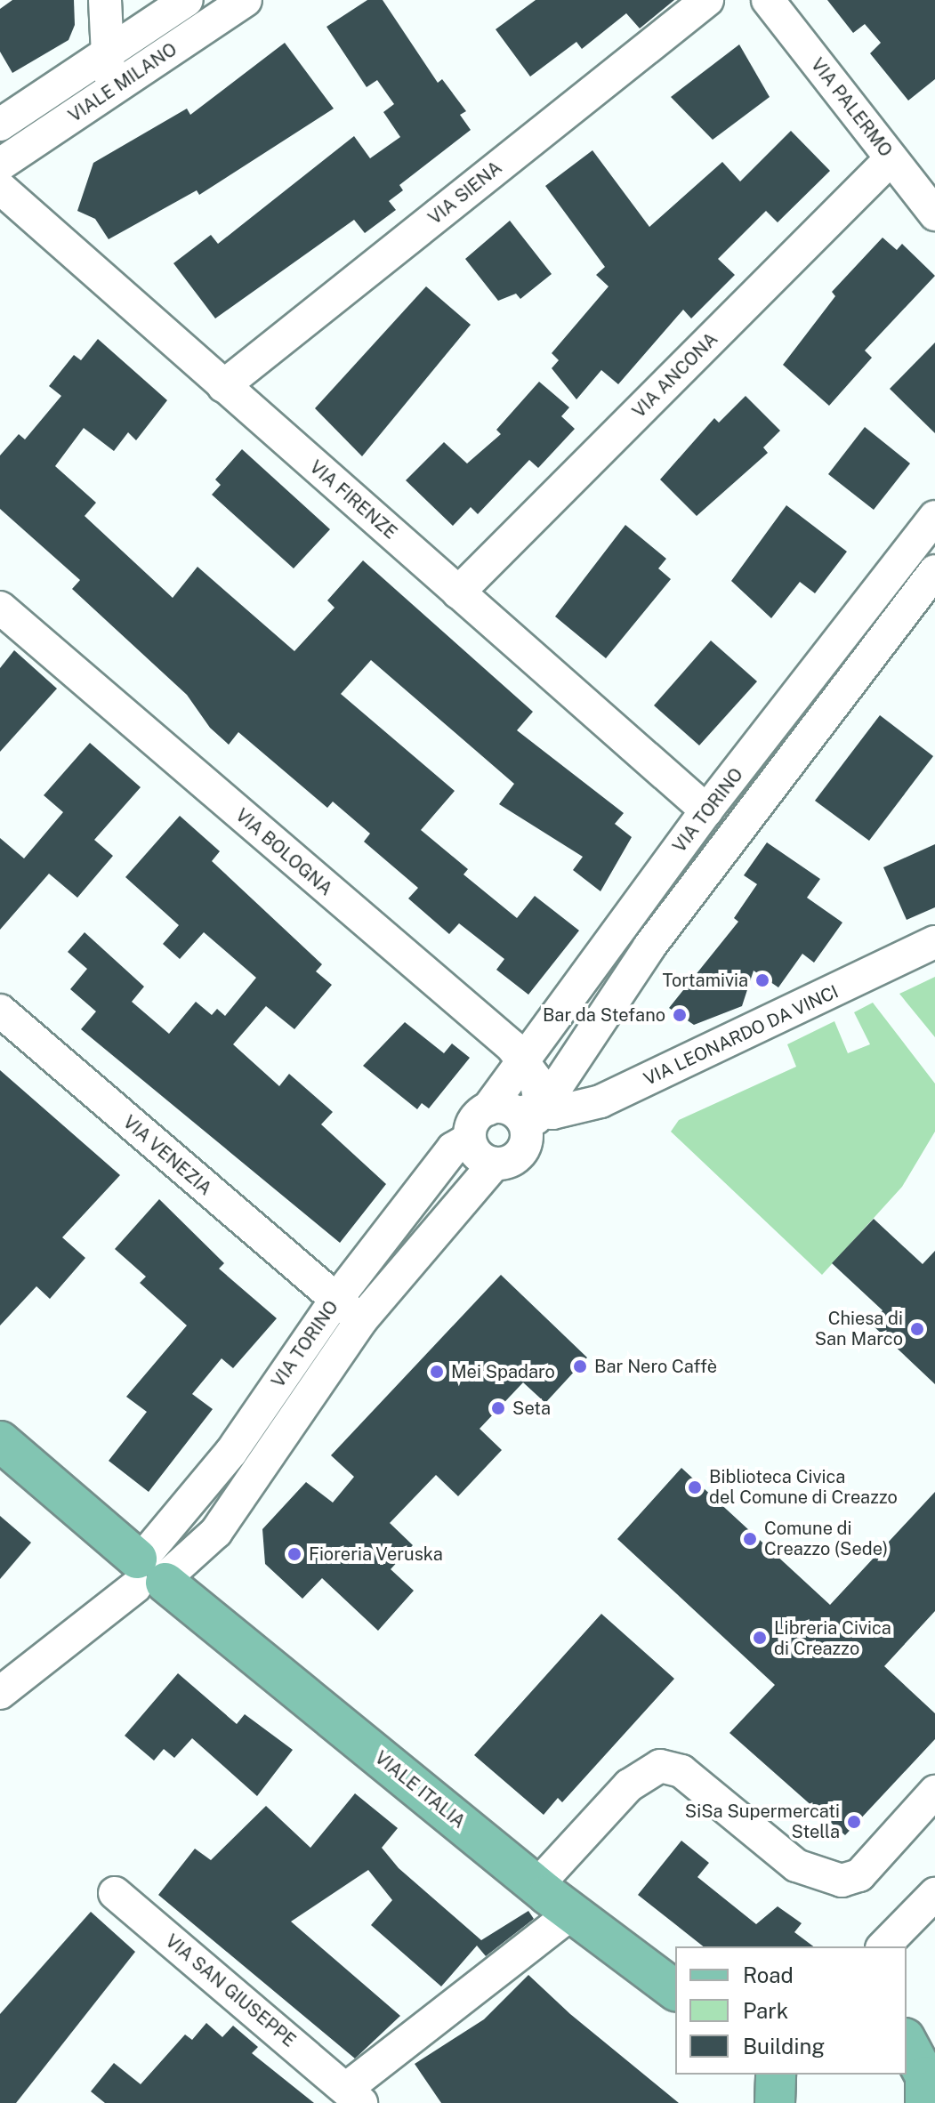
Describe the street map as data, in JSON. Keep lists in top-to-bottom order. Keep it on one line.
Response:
{"streets":{"main road":["VIALE ITALIA"],"street":["VIALE MILANO","VIA PALERMO","VIA SIENA","VIA ANCONA","VIA FIRENZE","VIA TORINO","VIA BOLOGNA","VIA LEONARDO DA VINCI","VIA VENEZIA","VIA SAN GIUSEPPE"]},"crossings":[["VIA PALERMO","VIA ANCONA"],["VIA SIENA","VIA FIRENZE"],["VIA ANCONA","VIA FIRENZE"],["VIA FIRENZE","VIA TORINO"],["VIA TORINO","VIA BOLOGNA"],["VIA TORINO","VIA LEONARDO DA VINCI"],["VIA TORINO","VIA VENEZIA"],["VIA TORINO","VIALE ITALIA"],["VIA BOLOGNA","VIA LEONARDO DA VINCI"],["VIALE ITALIA","VIA SAN GIUSEPPE"]],"places":["Tortamivia","Bar da Stefano","Chiesa di San Marco","Bar Nero Caffè","Mei Spadaro","Seta","Biblioteca Civica del Comune di Creazzo","Comune di Creazzo (Sede)","Fioreria Veruska","Libreria Civica di Creazzo","SiSa Supermercati Stella"],"legend":["Road","Park","Building"]}
